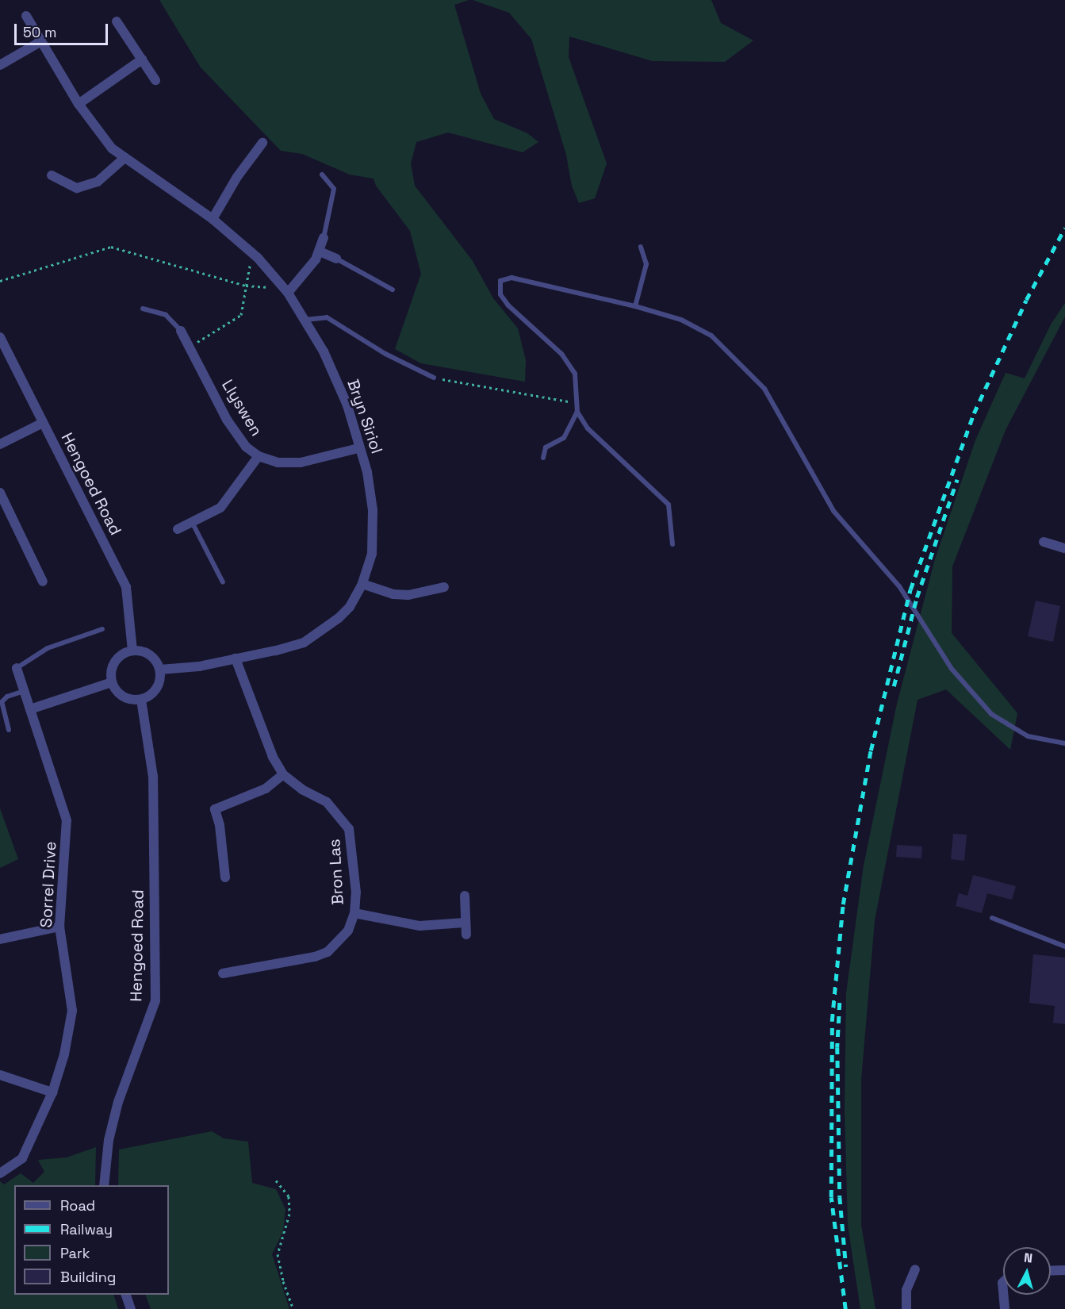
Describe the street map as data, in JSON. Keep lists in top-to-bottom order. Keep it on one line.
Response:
{"streets":{"street":["Llyswen","Bryn Siriol","Hengoed Road","Bron Las","Sorrel Drive"]},"crossings":[["Llyswen","Bryn Siriol"],["Bryn Siriol","Hengoed Road"],["Bryn Siriol","Bron Las"]],"legend":["Road","Railway","Park","Building"],"scale_bar":"50 m","north":"top"}
